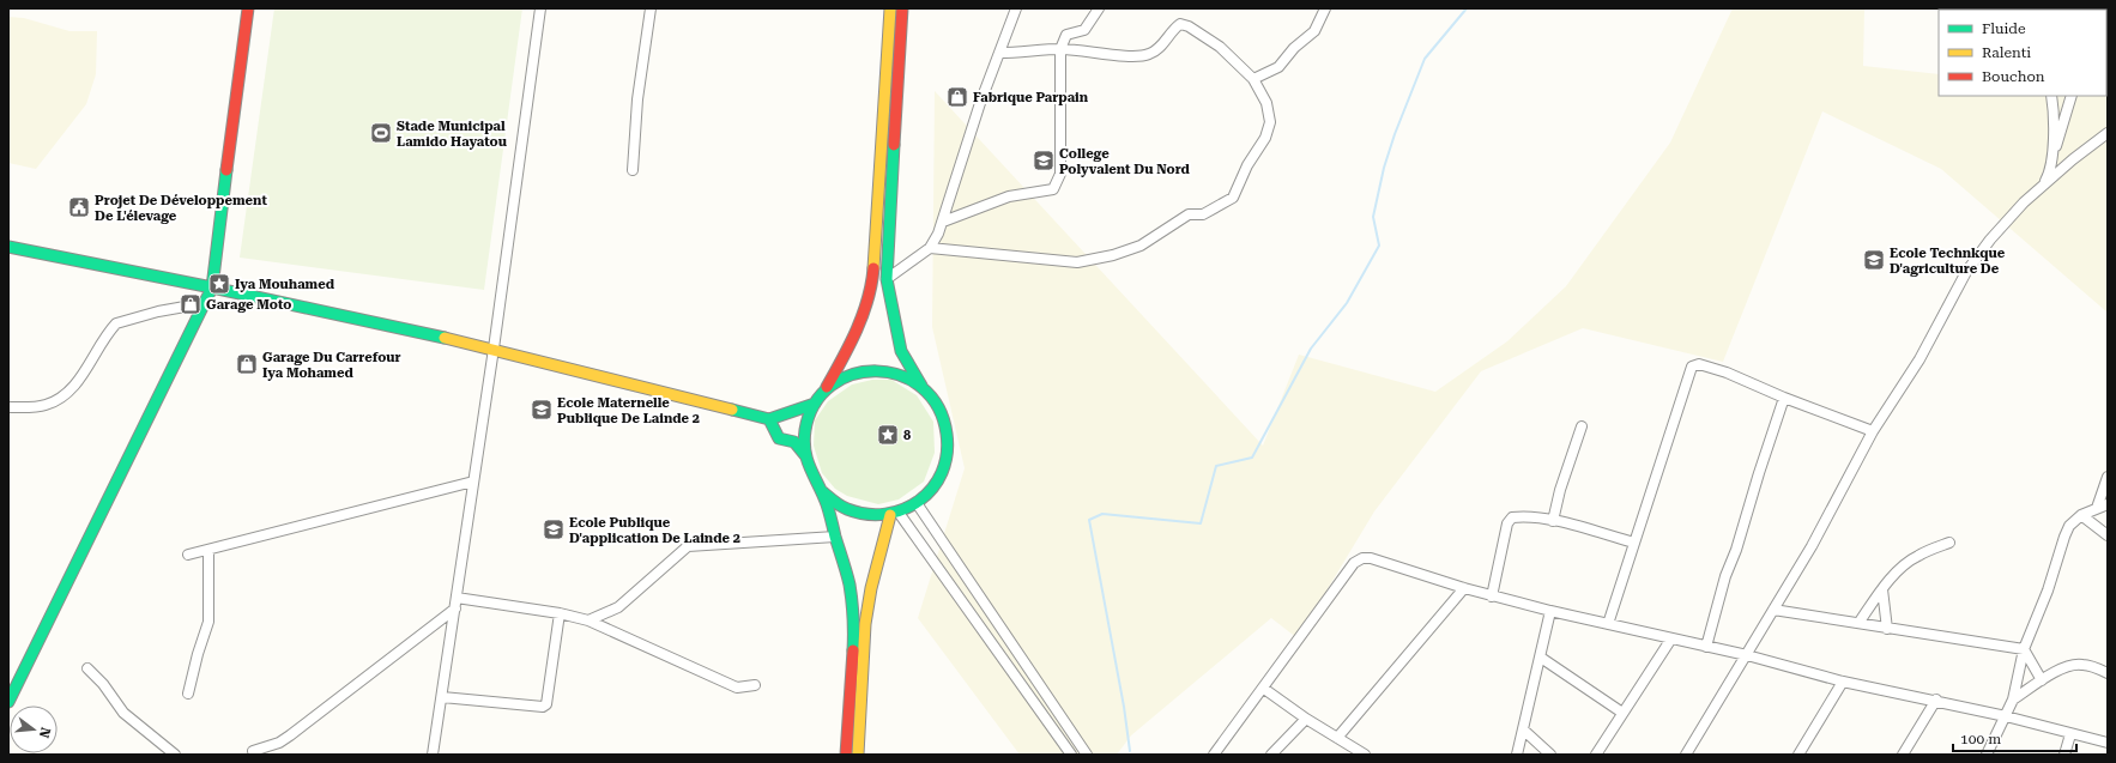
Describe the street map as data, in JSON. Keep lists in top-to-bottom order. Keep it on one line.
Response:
{"places":{"shop":["Fabrique Parpain","Garage Moto","Garage Du Carrefour Iya Mohamed"],"sports":["Stade Municipal Lamido Hayatou"],"school or university":["College Polyvalent Du Nord","Ecole Technkque D'agriculture De","Ecole Maternelle Publique De Lainde 2","Ecole Publique D'application De Lainde 2"],"public building":["Projet De Développement De L'élevage"],"place":["Iya Mouhamed","8"]},"legend":["Fluide","Ralenti","Bouchon"],"scale_bar":"100 m","north":"right"}
